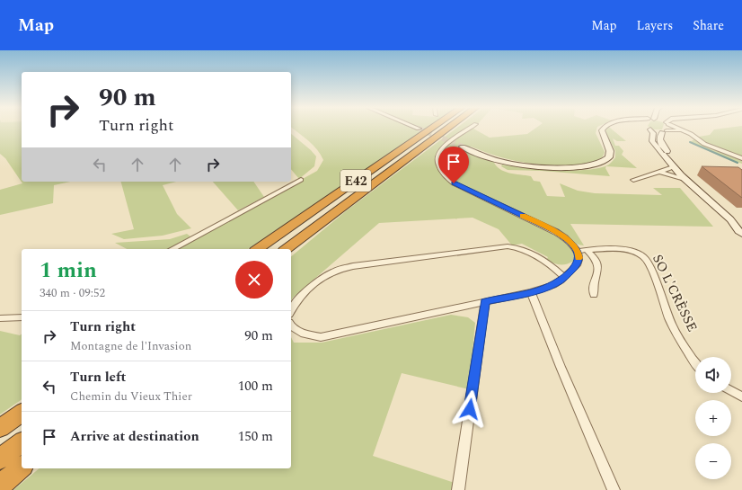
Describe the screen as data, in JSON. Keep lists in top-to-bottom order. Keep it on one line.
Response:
{"streets":{"highway":["E42"],"street":["SO L'CRÈSSE"]},"page":{"header":"Map","nav":["Map","Layers","Share"],"turn":["90 m","Turn right"],"heading":["1 min","340 m · 09:52"],"list":[{"name":"Turn right","note":"Montagne de l'Invasion","value":"90 m"},{"name":"Turn left","note":"Chemin du Vieux Thier","value":"100 m"},{"name":"Arrive at destination","value":"150 m"}],"map_buttons":["+","−"]}}
